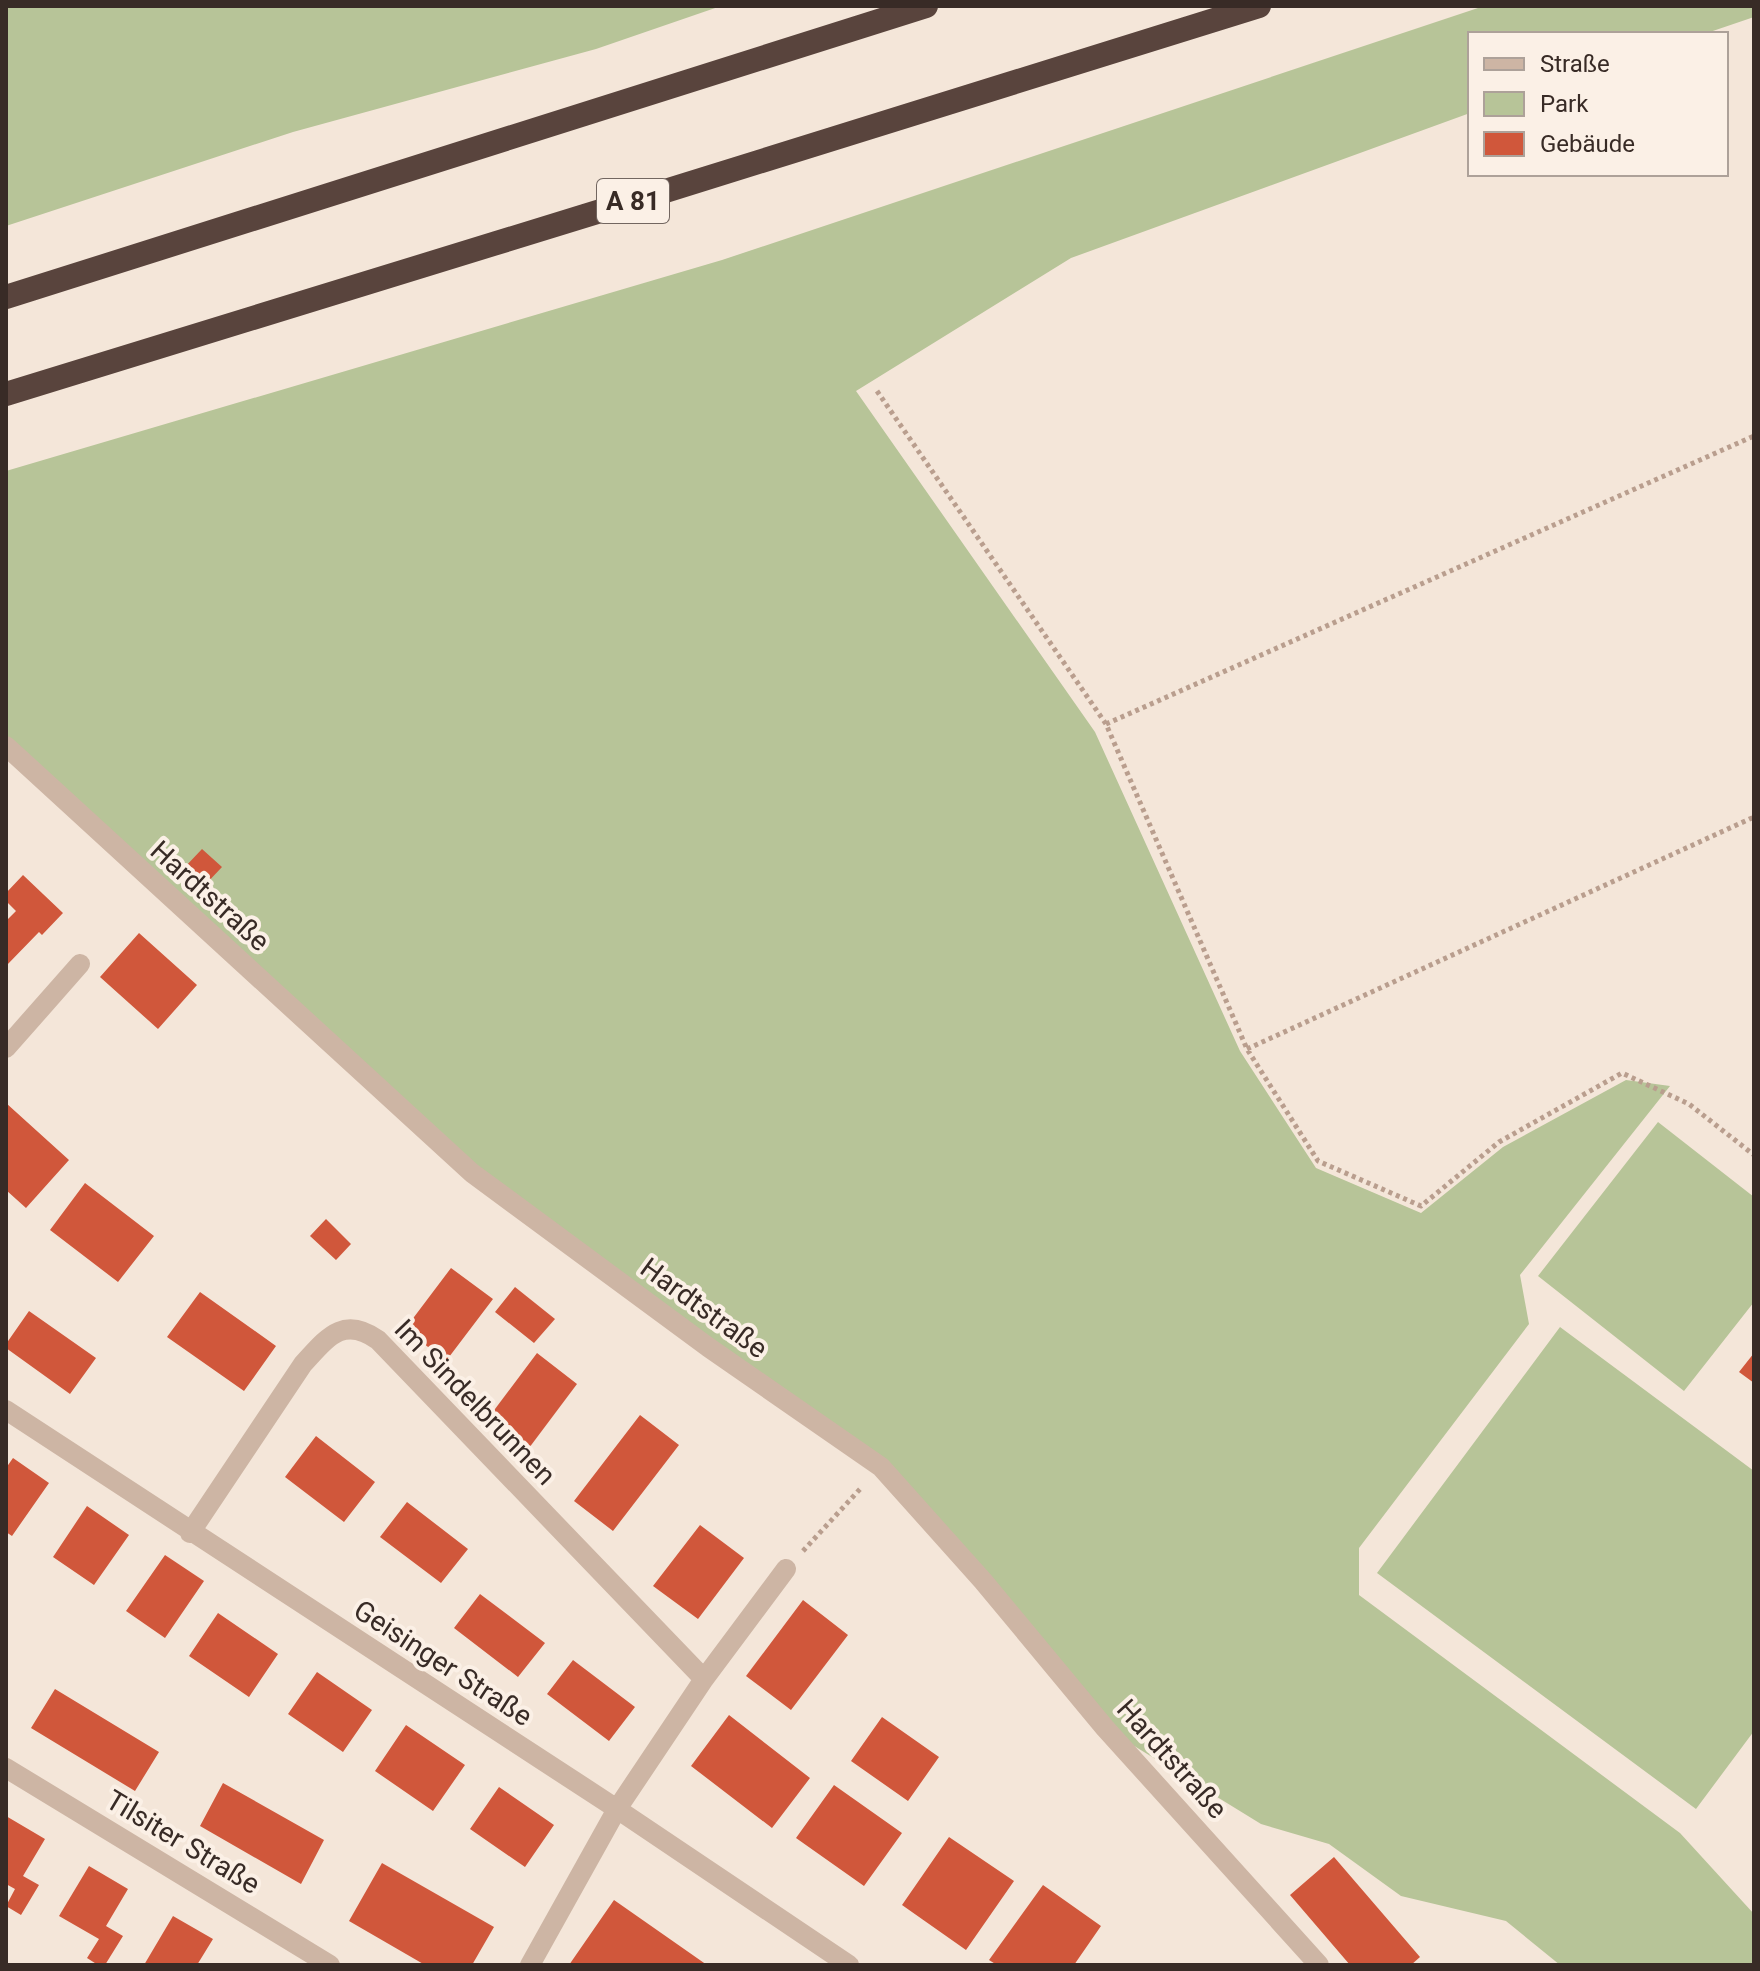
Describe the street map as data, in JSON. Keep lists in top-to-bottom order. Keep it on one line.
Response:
{"streets":{"highway":["A 81"],"street":["Hardtstraße","Im Sindelbrunnen","Geisinger Straße","Tilsiter Straße"]},"crossings":[["Im Sindelbrunnen","Geisinger Straße"]],"legend":["Straße","Park","Gebäude"]}
